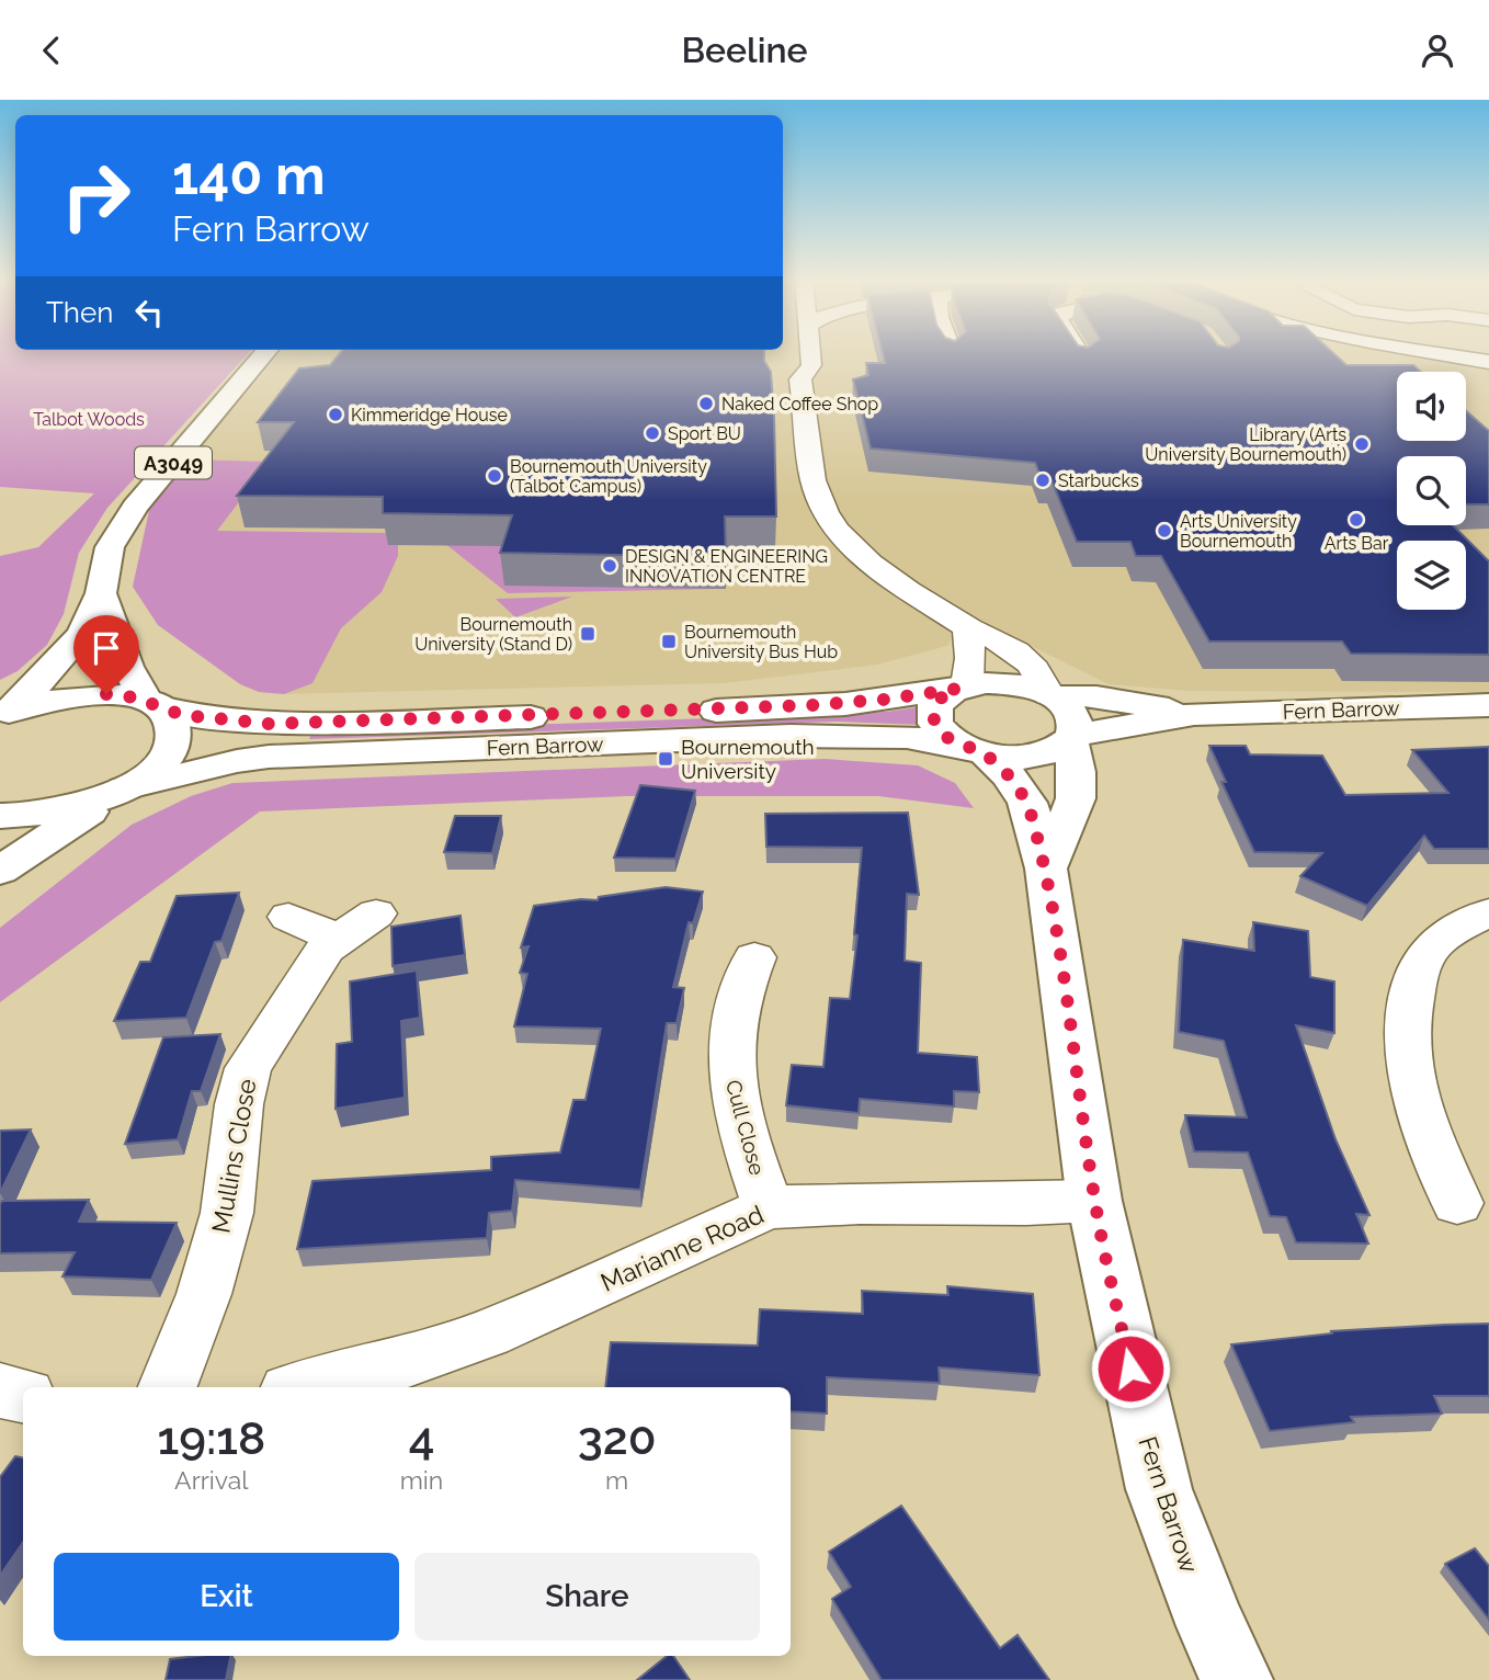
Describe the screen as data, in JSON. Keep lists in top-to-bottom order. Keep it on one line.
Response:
{"streets":{"street":["A3049","Fern Barrow","Cull Close","Mullins Close","Marianne Road"]},"crossings":[["A3049","Fern Barrow"],["Fern Barrow","Marianne Road"],["Cull Close","Marianne Road"]],"parks":["Talbot Woods"],"places":{"other":["Naked Coffee Shop","Kimmeridge House","Sport BU","Library (Arts University Bournemouth)","Bournemouth University (Talbot Campus)","Starbucks","Arts Bar","Arts University Bournemouth","DESIGN & ENGINEERING INNOVATION CENTRE"],"transit":["Bournemouth University (Stand D)","Bournemouth University Bus Hub","Bournemouth University"]},"page":{"header":"Beeline","turn":["140 m","Fern Barrow"],"then":"Then","eta":["19:18","Arrival","4","min","320","m"],"buttons":["Exit","Share"]}}
